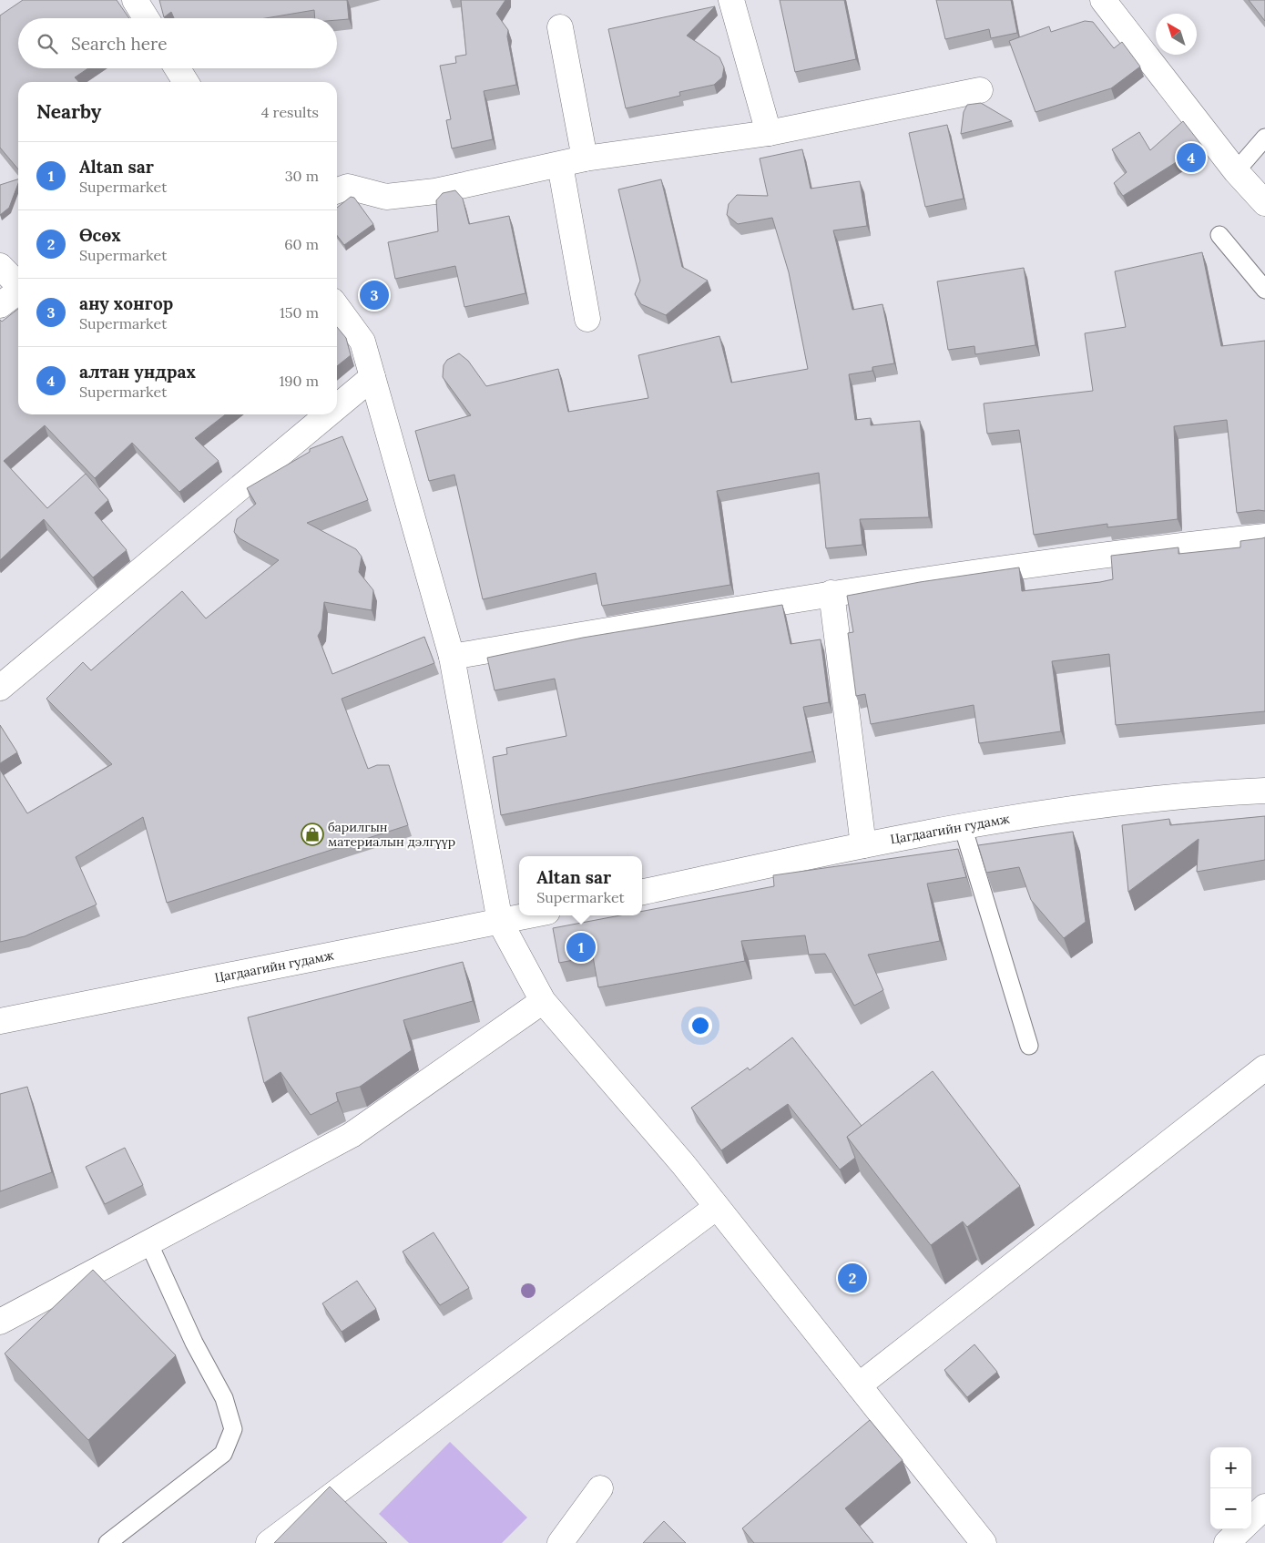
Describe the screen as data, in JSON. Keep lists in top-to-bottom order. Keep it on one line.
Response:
{"streets":{"street":["Цагдаагийн гудамж"]},"places":{"shop":["барилгын материалын дэлгүүр"]},"north":"top left","page":{"search":"Search here","heading":["Nearby","4 results"],"pins":["4","3","1","2"],"list":[{"mark":"1","name":"Altan sar","note":"Supermarket","value":"30 m"},{"mark":"2","name":"Өсөх","note":"Supermarket","value":"60 m"},{"mark":"3","name":"ану хонгор","note":"Supermarket","value":"150 m"},{"mark":"4","name":"алтан ундрах","note":"Supermarket","value":"190 m"}],"popup":["Altan sar","Supermarket"],"map_buttons":["+","−"]}}
